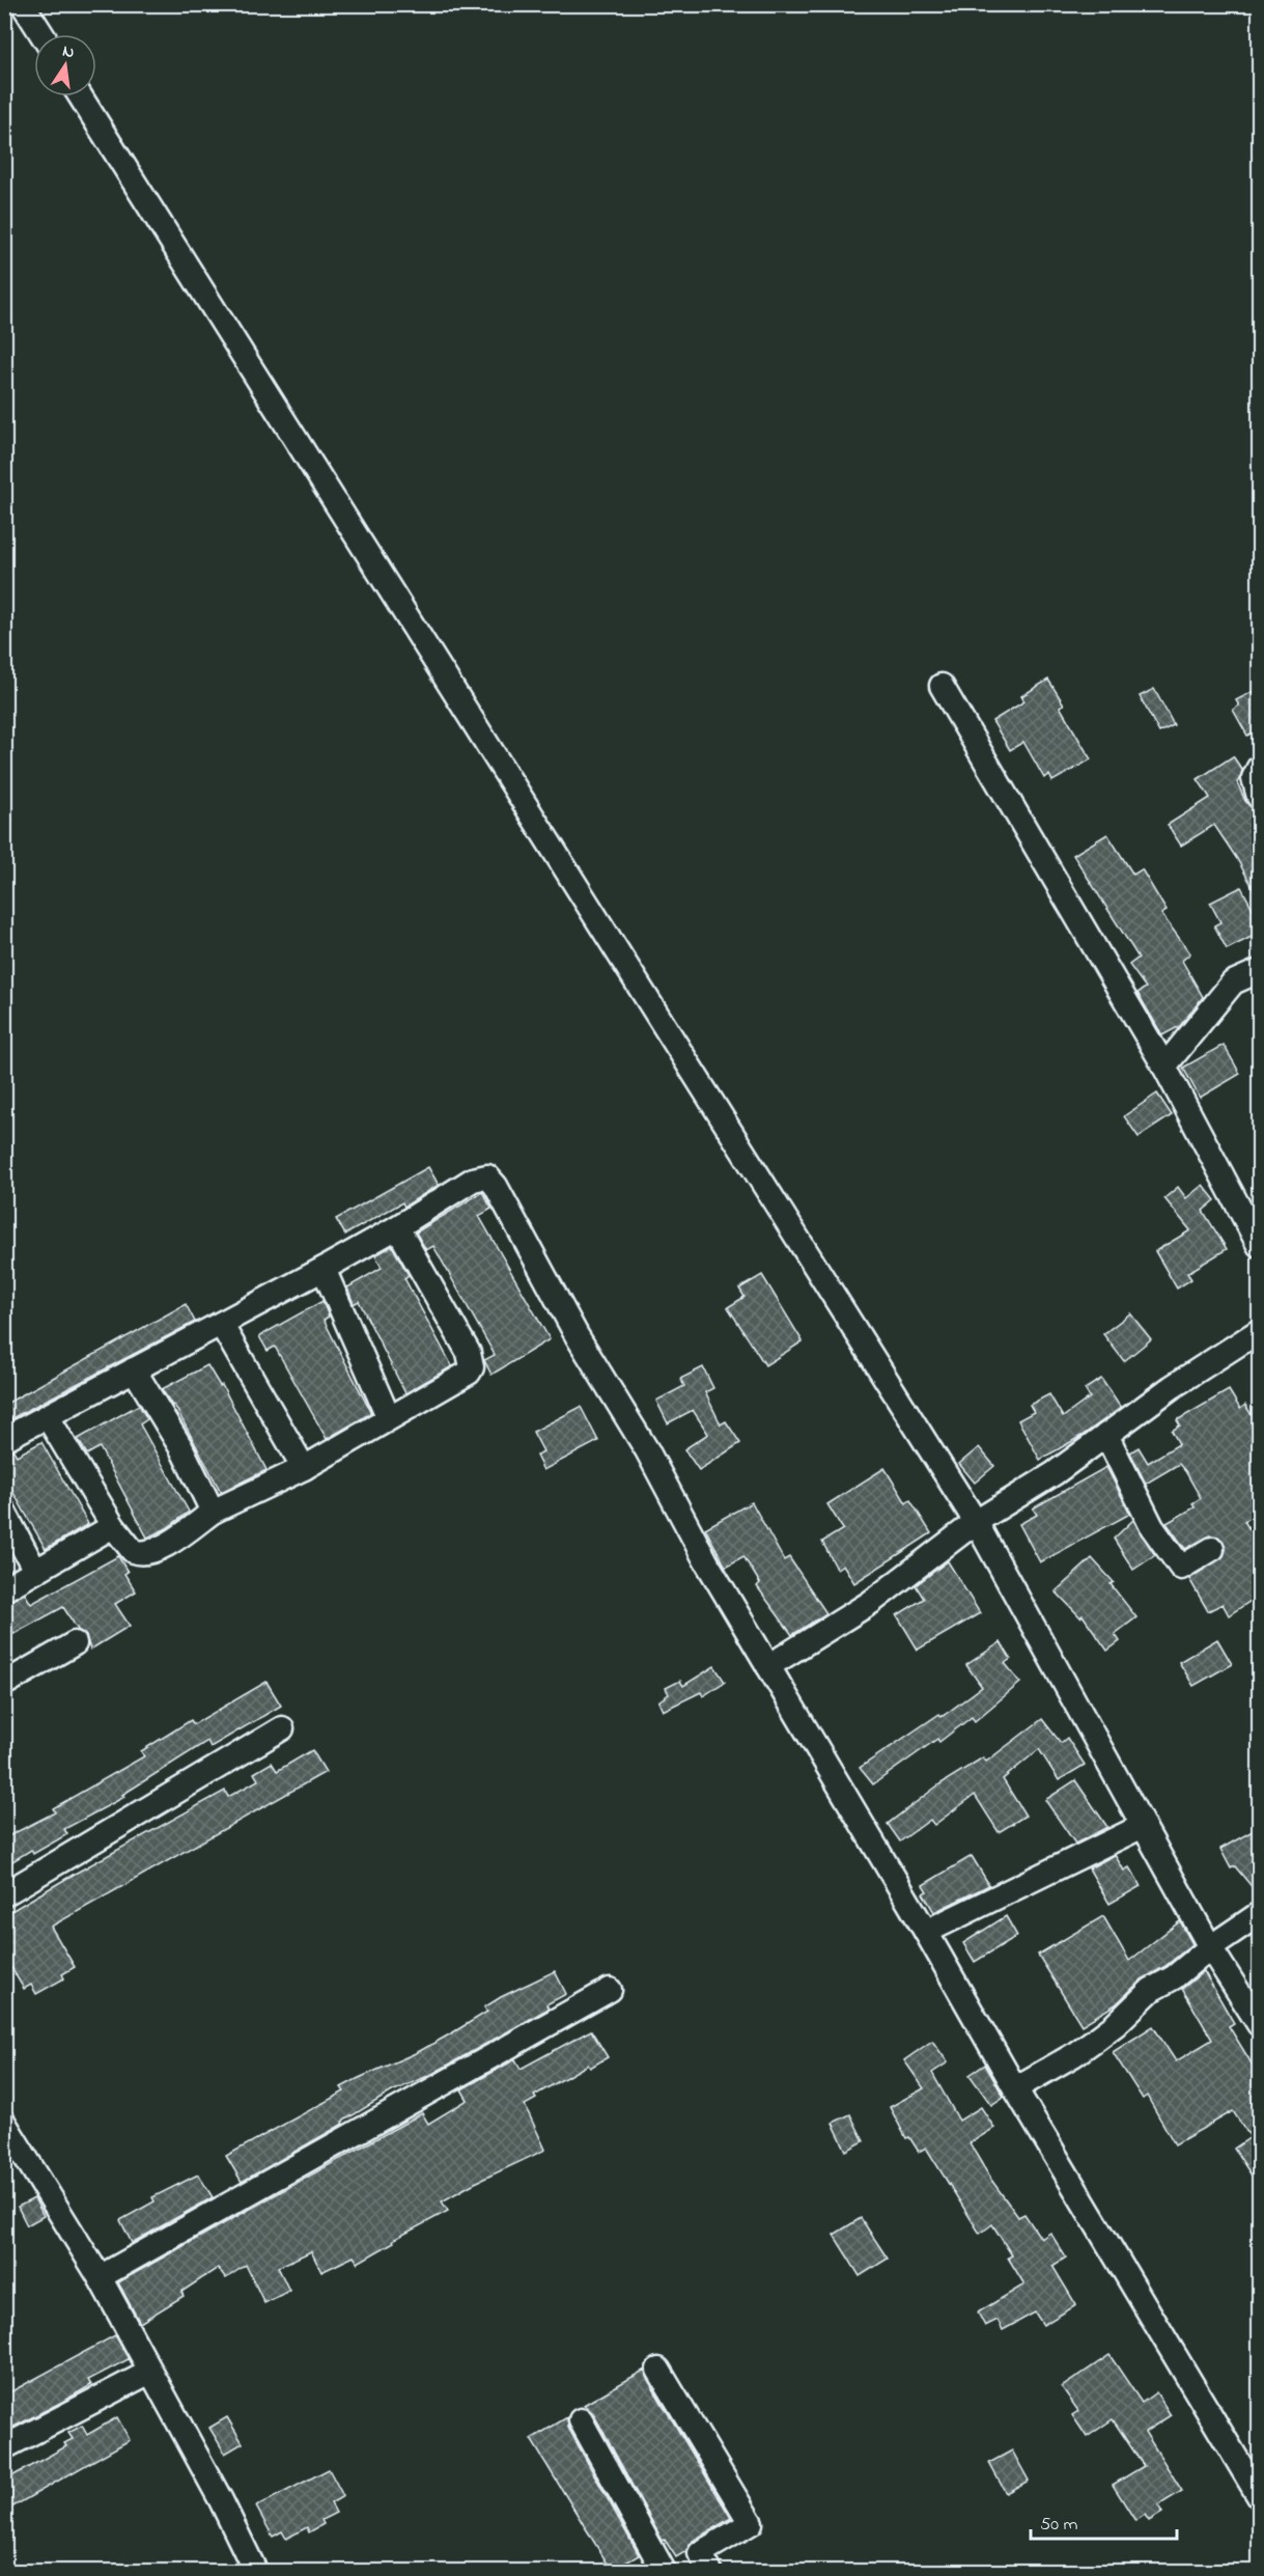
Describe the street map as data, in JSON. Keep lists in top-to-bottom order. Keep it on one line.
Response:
{"scale_bar":"50 m","north":"top"}
